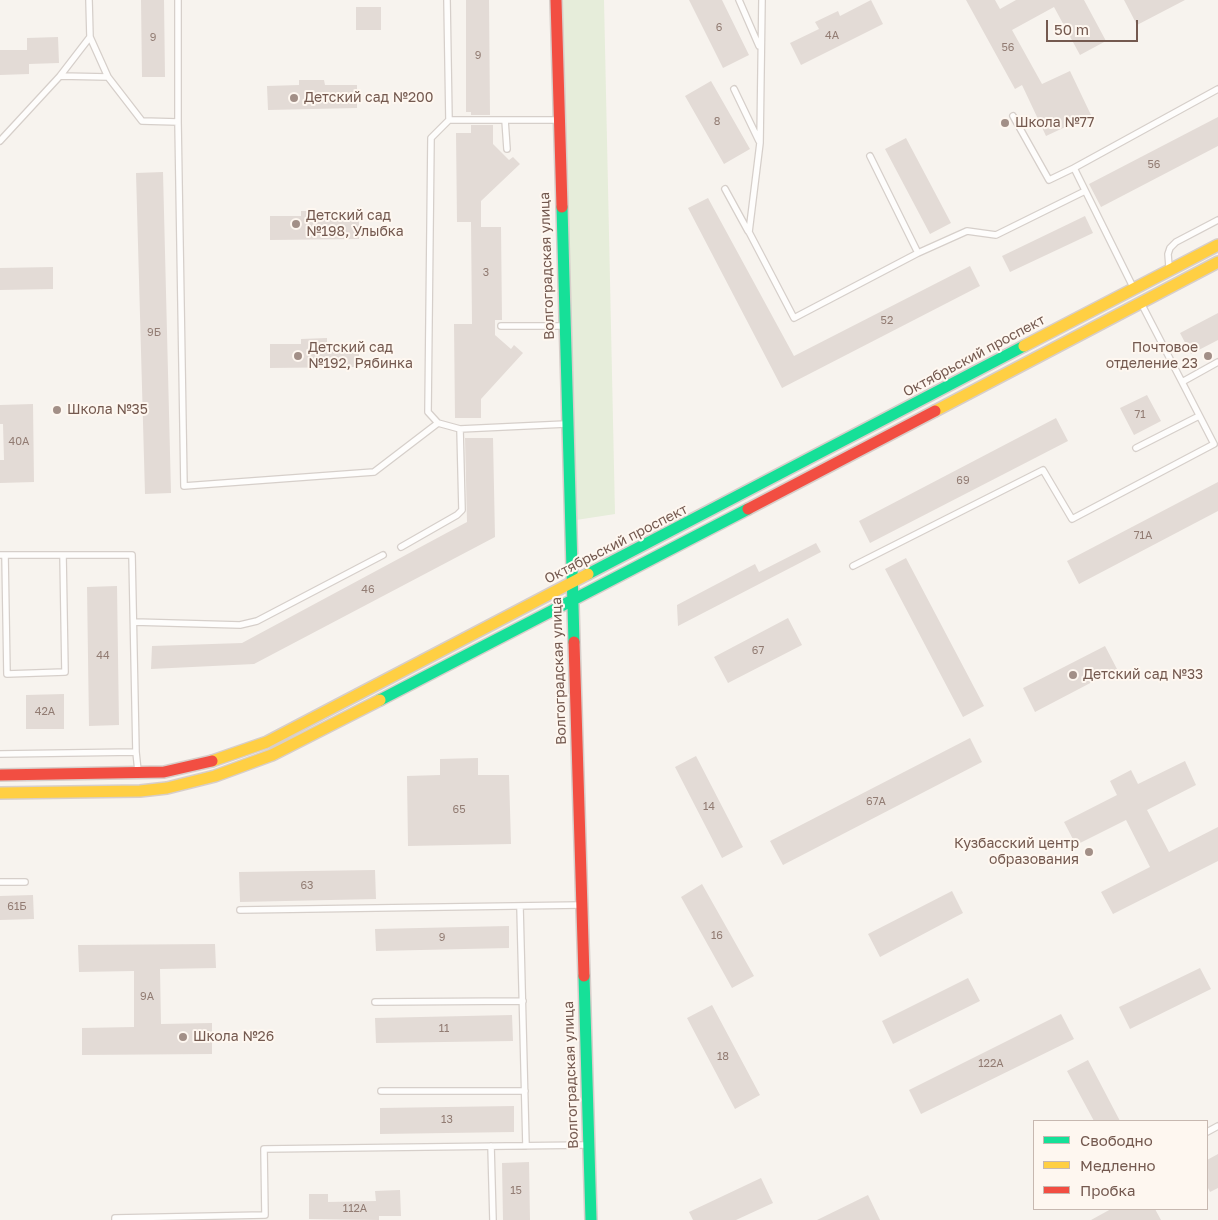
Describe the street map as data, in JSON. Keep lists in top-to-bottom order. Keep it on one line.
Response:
{"streets":{"main road":["Волгоградская улица","Октябрьский проспект"]},"crossings":[["Волгоградская улица","Октябрьский проспект"]],"places":["Детский сад №200","Школа №77","Детский сад №198, Улыбка","Детский сад №192, Рябинка","Почтовое отделение 23","Школа №35","Детский сад №33","Кузбасский центр образования","Школа №26"],"house_numbers":["6","4А","9","56","9","8","56","3","52","9Б","71","40А","69","71А","46","67","44","42А","67А","14","65","63","61Б","16","9","9А","11","18","122А","13","15","112А"],"legend":["Свободно","Медленно","Пробка"],"scale_bar":"50 m"}
